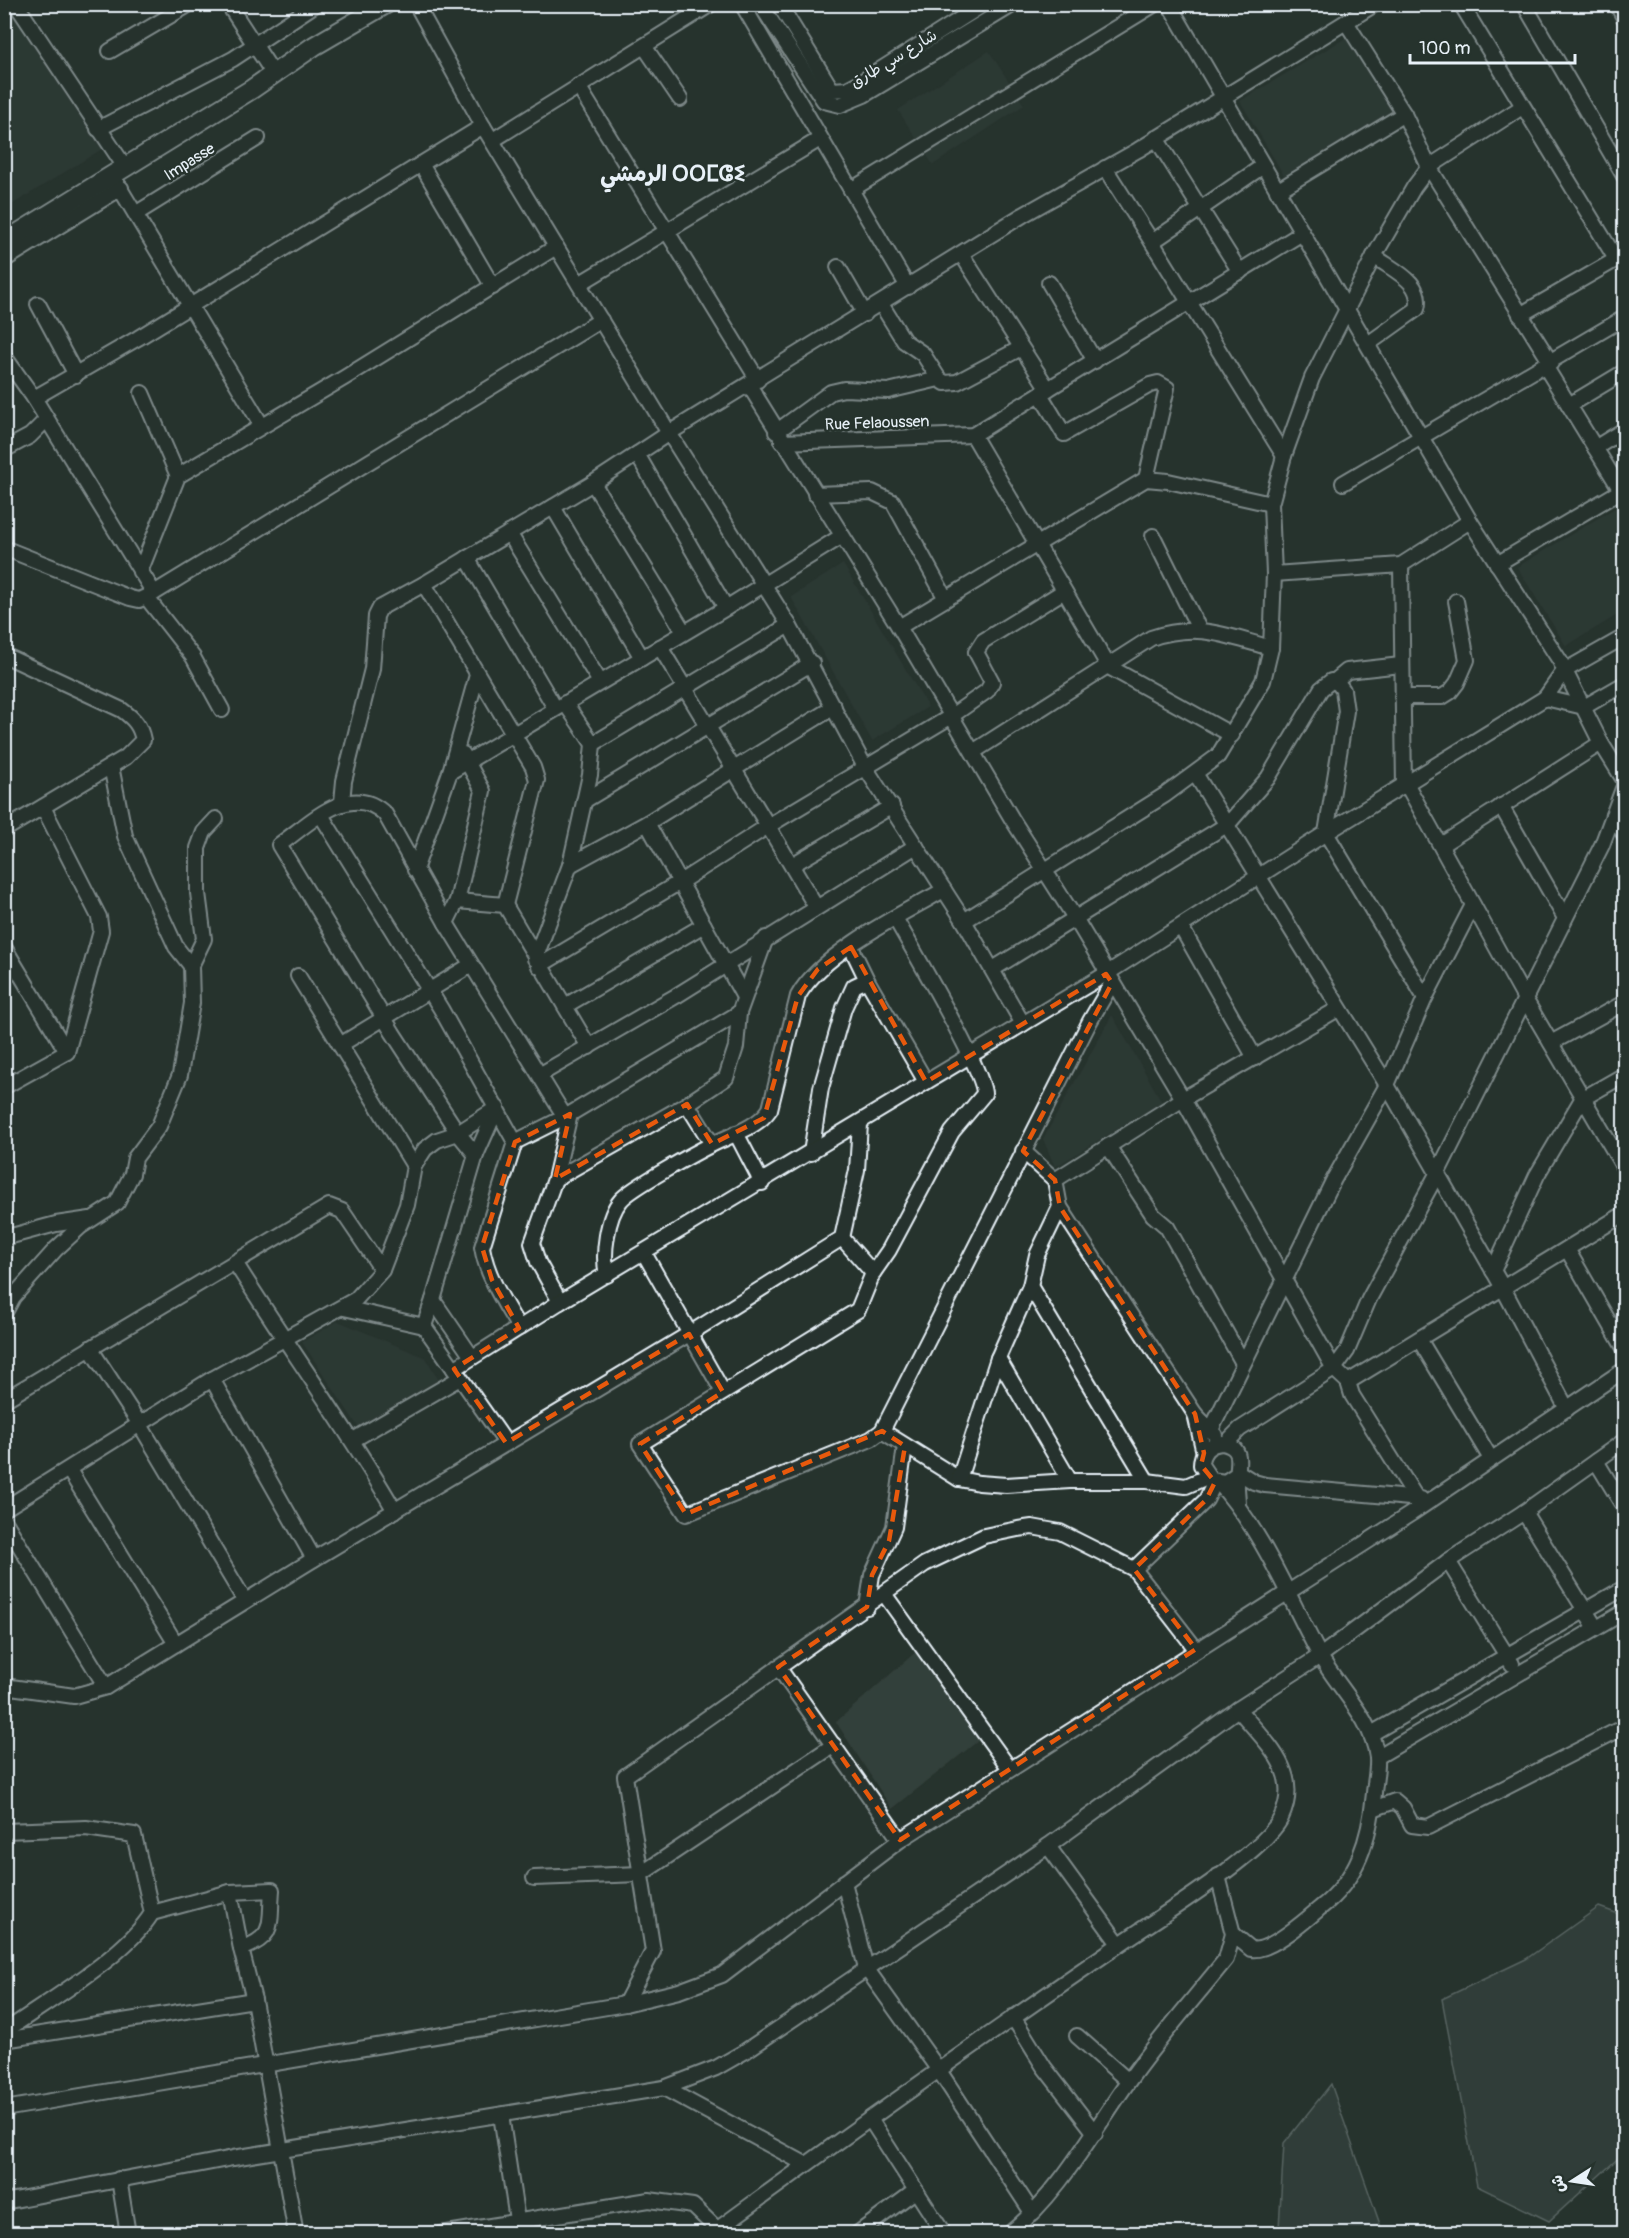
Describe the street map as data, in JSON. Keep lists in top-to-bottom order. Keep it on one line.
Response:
{"streets":{"street":["شارع سي طارق","Impasse","Rue Felaoussen"]},"districts":["الرمشي ⵔⵔⵎⵛⵉ"],"scale_bar":"100 m","north":"left"}
